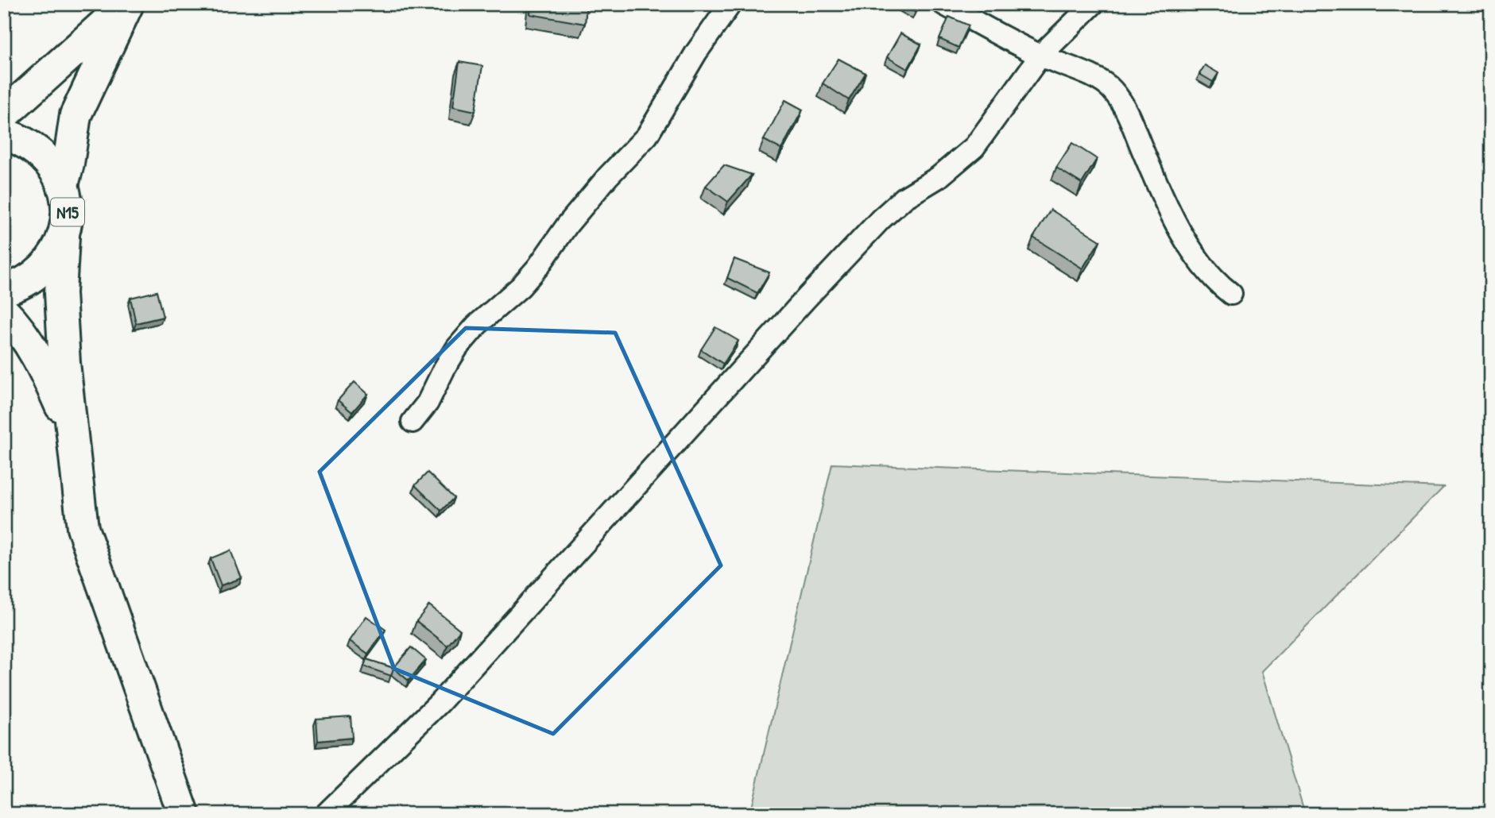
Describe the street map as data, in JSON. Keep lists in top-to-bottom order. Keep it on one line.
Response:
{"streets":{"main road":["N15"]}}
